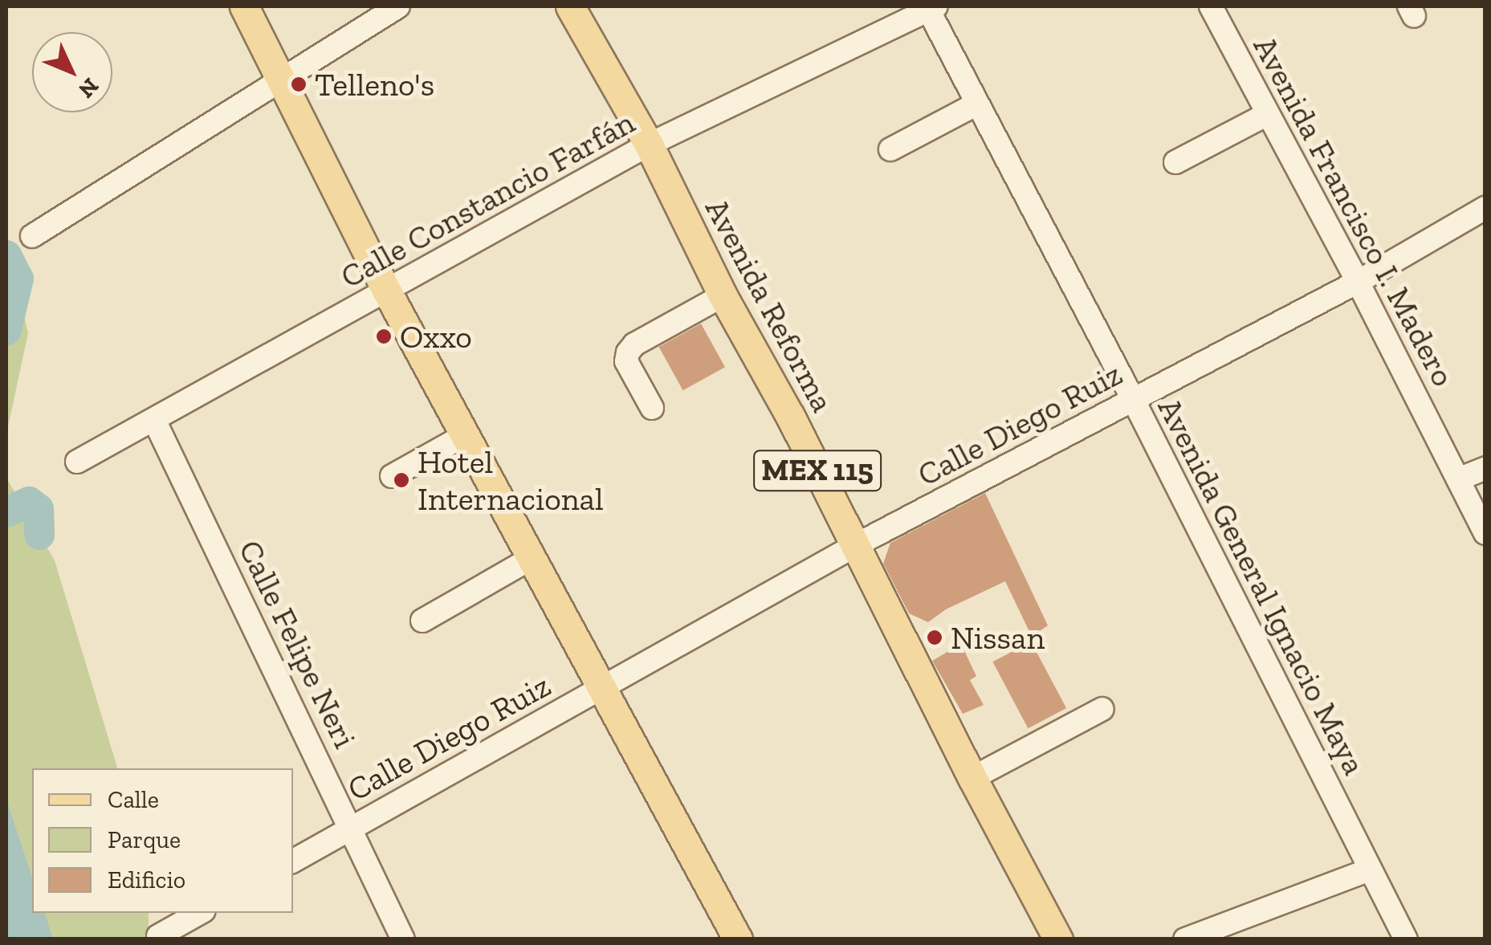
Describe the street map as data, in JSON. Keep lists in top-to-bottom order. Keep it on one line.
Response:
{"streets":{"main road":["Avenida Reforma","MEX 115"],"street":["Calle Constancio Farfán","Avenida Francisco I. Madero","Calle Diego Ruiz","Avenida General Ignacio Maya","Calle Felipe Neri"]},"crossings":[["Calle Constancio Farfán","Avenida Reforma"],["Calle Constancio Farfán","Avenida General Ignacio Maya"],["Calle Constancio Farfán","Calle Felipe Neri"],["Avenida Francisco I. Madero","Calle Diego Ruiz"],["Avenida Reforma","Calle Diego Ruiz"],["Calle Diego Ruiz","Avenida General Ignacio Maya"],["Calle Diego Ruiz","Calle Felipe Neri"]],"places":["Telleno's","Oxxo","Hotel Internacional","Nissan"],"legend":["Calle","Parque","Edificio"],"north":"bottom right"}
